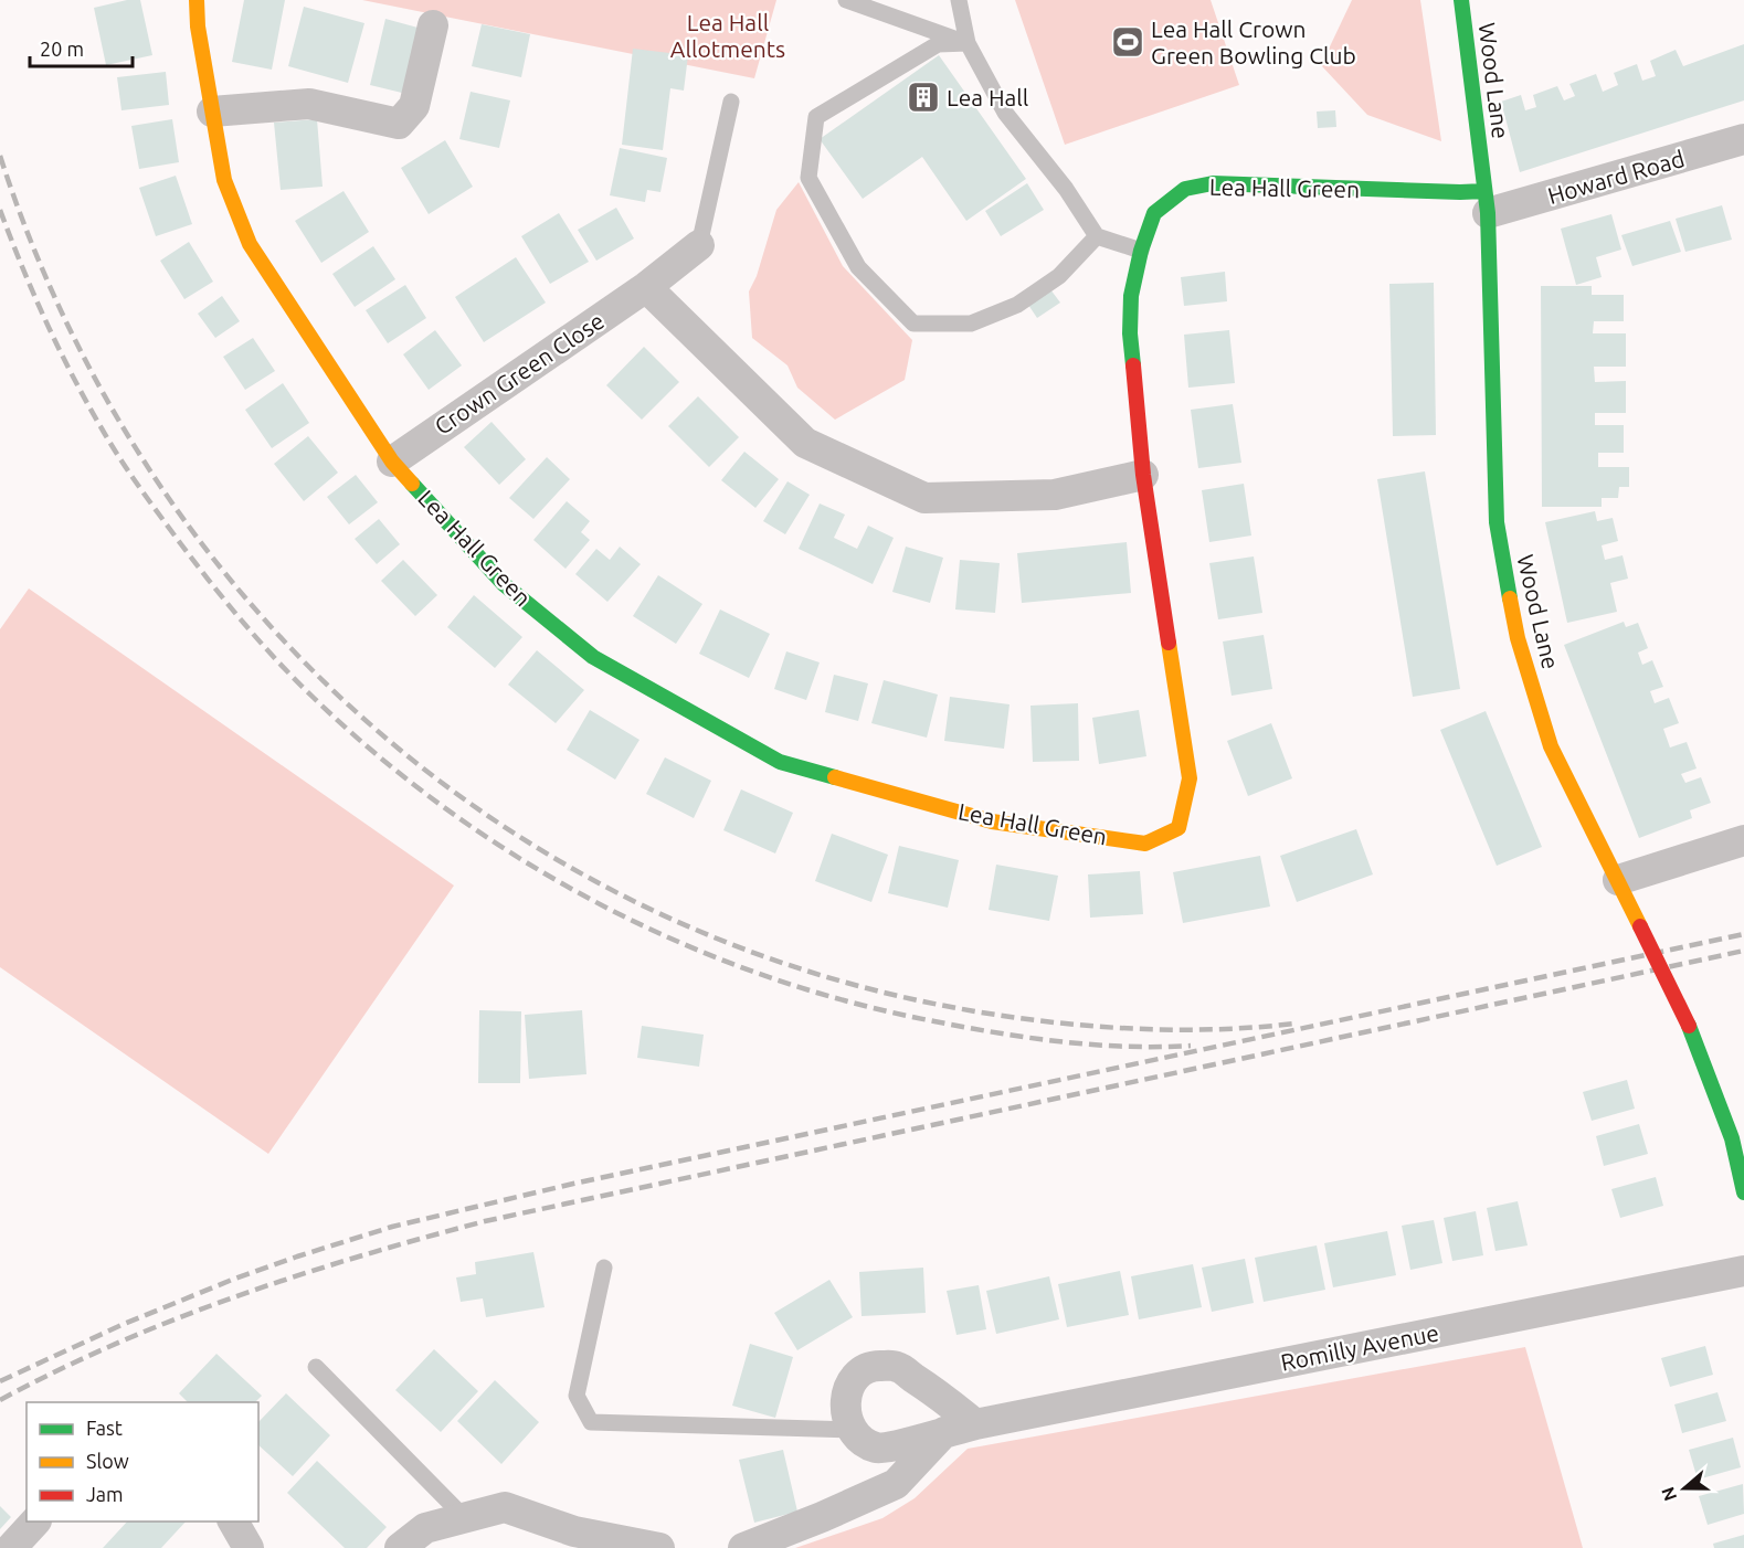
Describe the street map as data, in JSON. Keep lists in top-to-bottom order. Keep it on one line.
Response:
{"streets":{"street":["Wood Lane","Howard Road","Lea Hall Green","Crown Green Close","Romilly Avenue"]},"crossings":[["Wood Lane","Howard Road"],["Wood Lane","Lea Hall Green"],["Howard Road","Lea Hall Green"],["Lea Hall Green","Crown Green Close"]],"parks":["Lea Hall Allotments"],"places":{"sports":["Lea Hall Crown Green Bowling Club"],"building":["Lea Hall"]},"legend":["Fast","Slow","Jam"],"scale_bar":"20 m","north":"left"}
